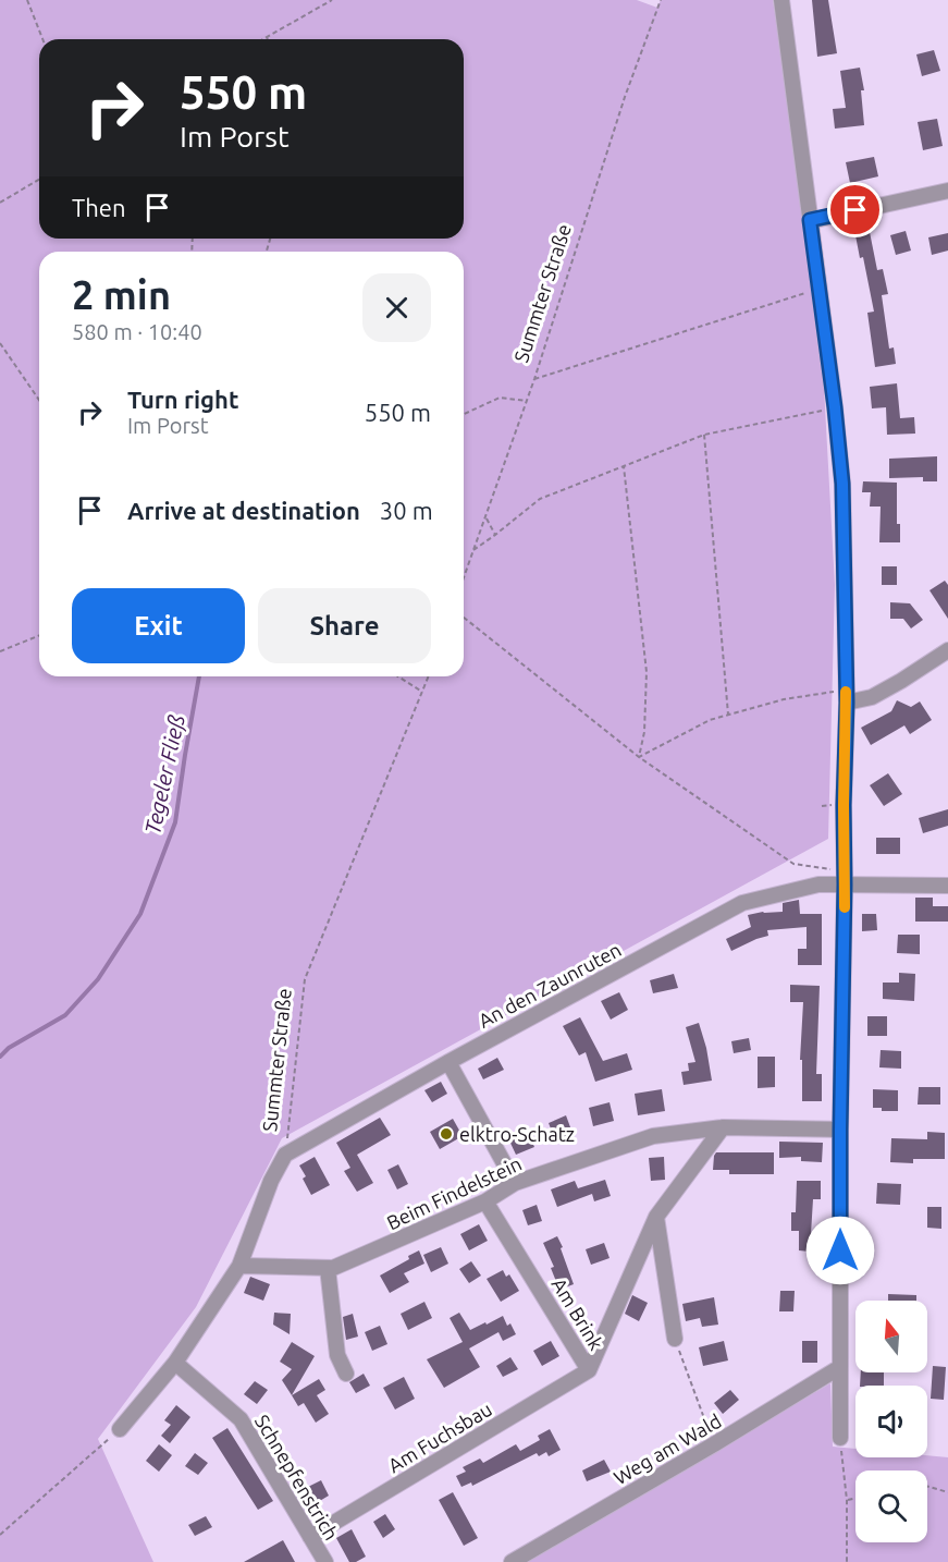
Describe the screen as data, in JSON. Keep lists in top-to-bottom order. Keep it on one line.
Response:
{"streets":{"street":["Summter Straße","An den Zaunruten","Beim Findelstein","Am Brink","Am Fuchsbau","Weg am Wald","Schnepfenstrich"]},"crossings":[["Summter Straße","An den Zaunruten"],["Summter Straße","Beim Findelstein"],["Summter Straße","Schnepfenstrich"],["Beim Findelstein","Am Brink"],["Am Brink","Am Fuchsbau"],["Am Fuchsbau","Schnepfenstrich"]],"water":["Tegeler Fließ"],"places":["elktro-Schatz"],"north":"top","page":{"turn":["550 m","Im Porst"],"then":"Then","heading":["2 min","580 m · 10:40"],"list":[{"name":"Turn right","note":"Im Porst","value":"550 m"},{"name":"Arrive at destination","value":"30 m"}],"buttons":["Exit","Share"]}}
